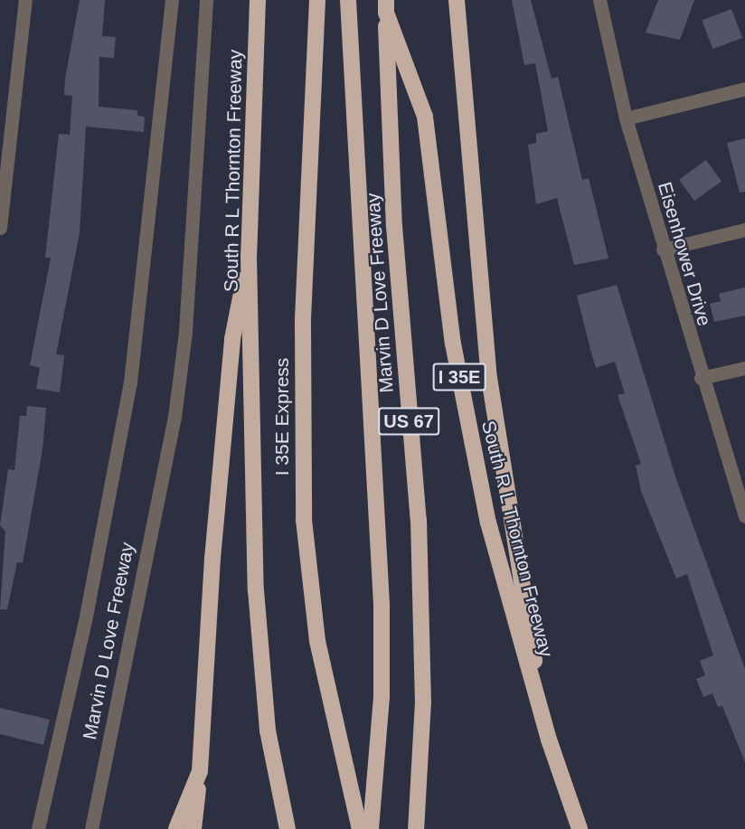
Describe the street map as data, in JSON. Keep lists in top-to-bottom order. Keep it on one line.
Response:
{"streets":{"highway":["South R L Thornton Freeway","Marvin D Love Freeway","I 35E","I 35E Express","US 67"],"street":["Eisenhower Drive"]},"crossings":[["South R L Thornton Freeway","Marvin D Love Freeway"]]}
